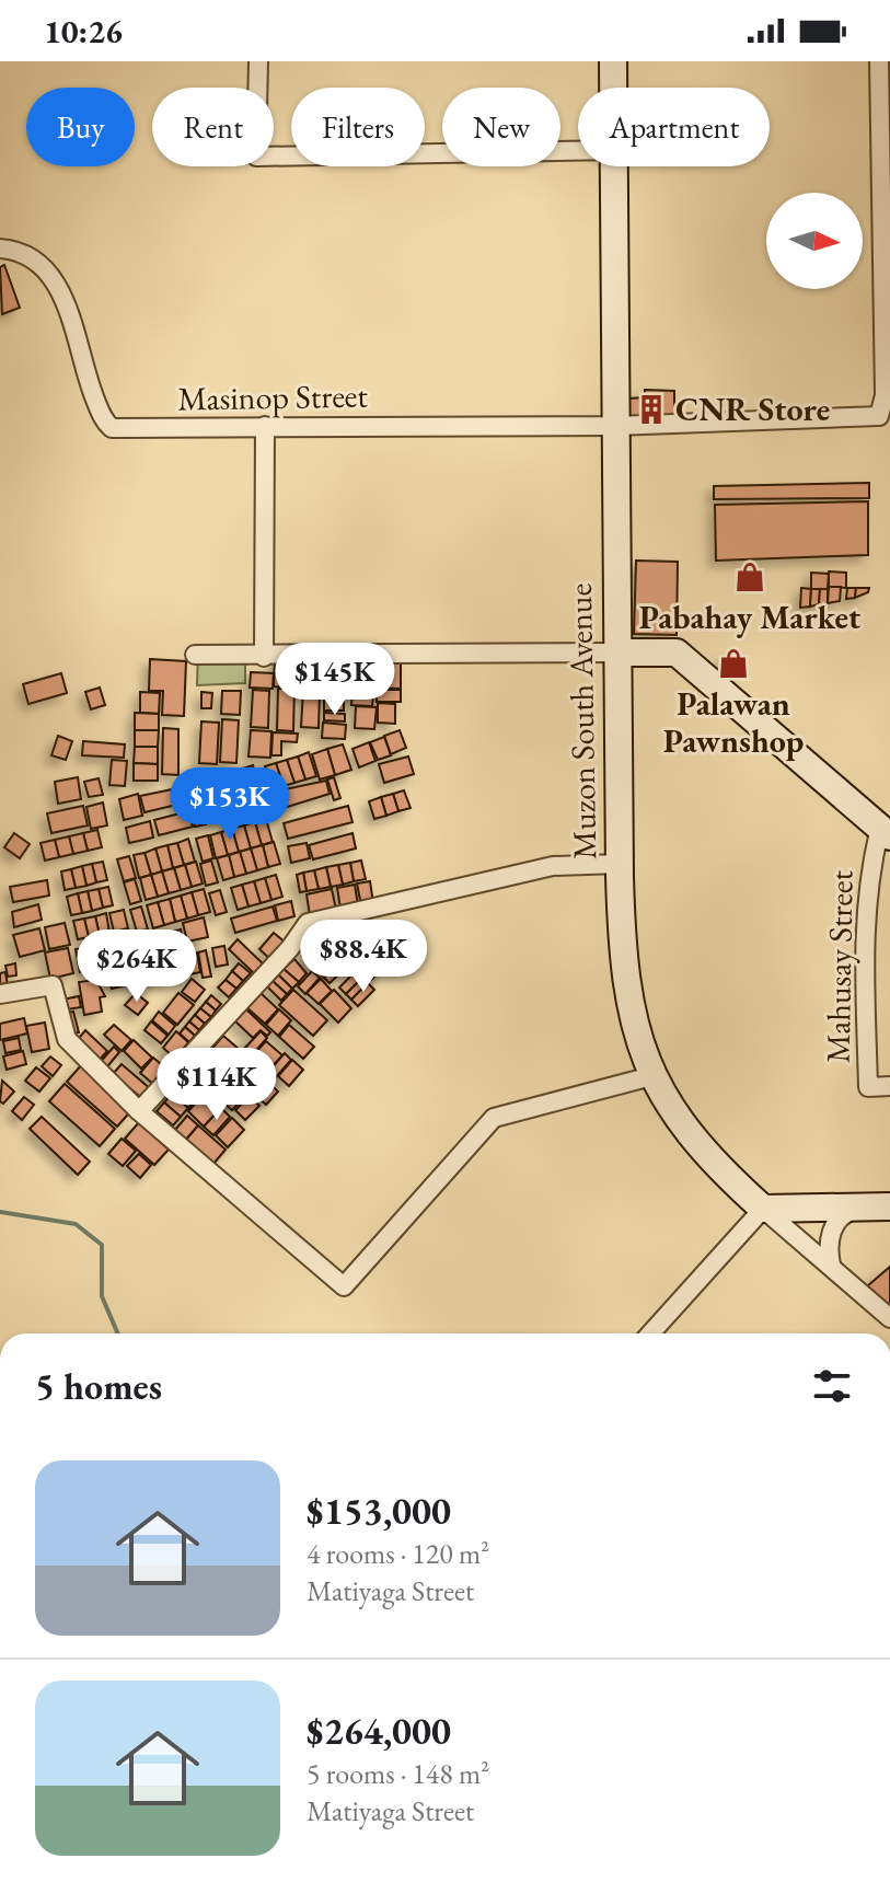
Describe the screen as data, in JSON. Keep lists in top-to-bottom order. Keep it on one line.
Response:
{"streets":{"street":["Masinop Street","Muzon South Avenue","Mahusay Street"]},"crossings":[["Masinop Street","Muzon South Avenue"]],"places":{"building":["CNR Store"],"shop":["Pabahay Market","Palawan Pawnshop"]},"north":"right","page":{"status":"10:26","chip":["Buy","Rent","Filters","New","Apartment"],"price":["$145K","$153K","$88.4K","$264K","$114K"],"heading":"5 homes","list":[{"name":"$153,000","note":"4 rooms · 120 m² · Matiyaga Street"},{"name":"$264,000","note":"5 rooms · 148 m² · Matiyaga Street"}]}}
